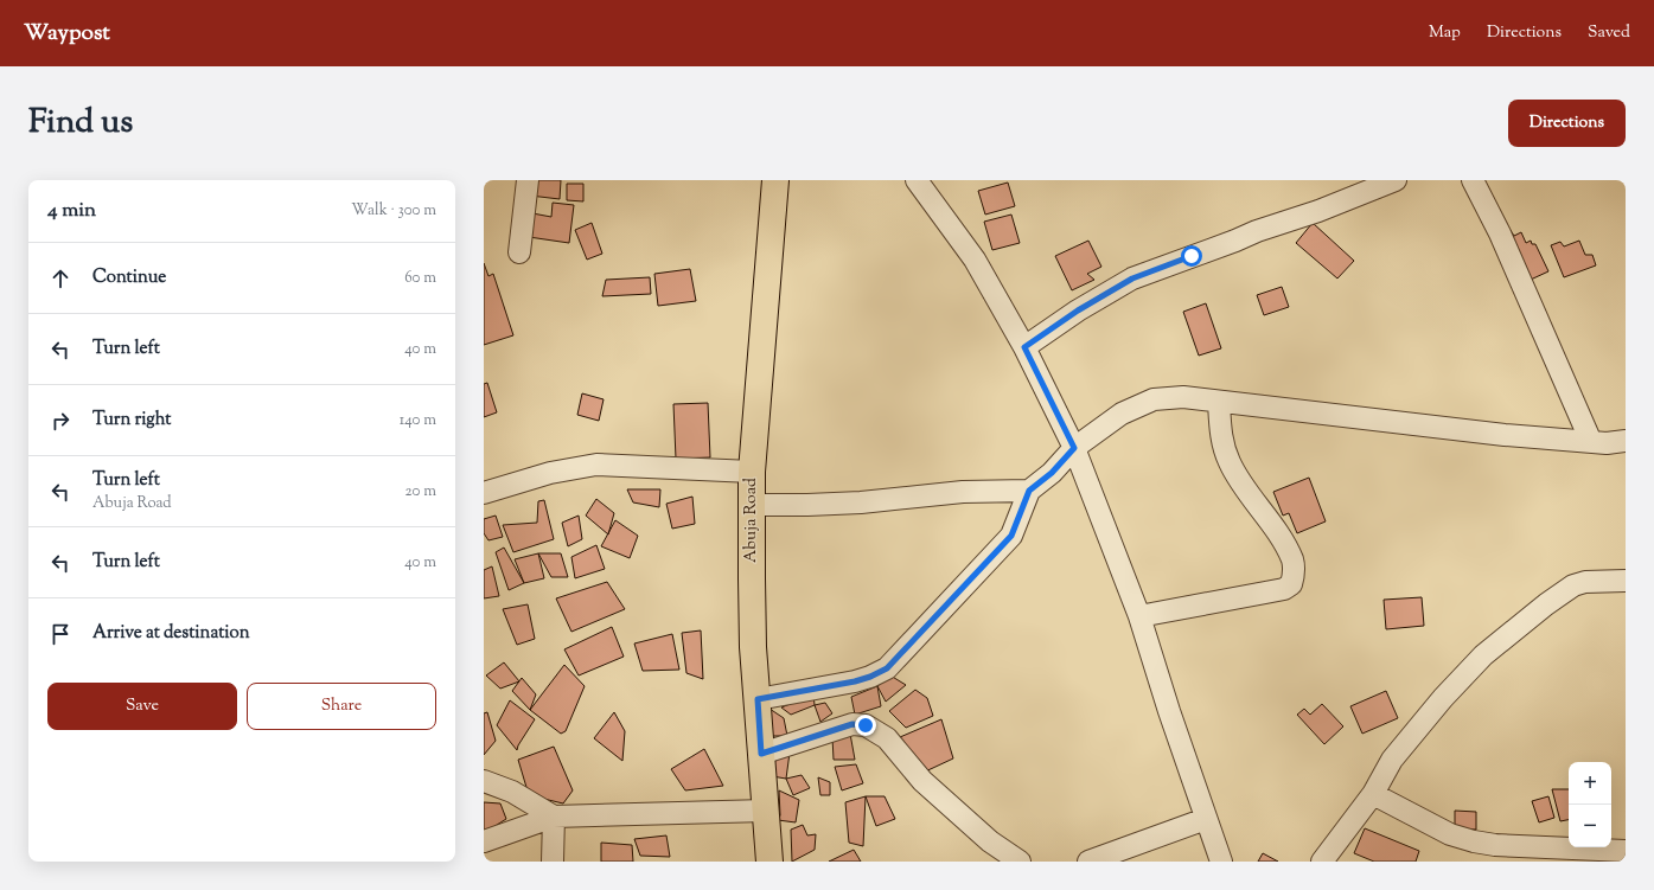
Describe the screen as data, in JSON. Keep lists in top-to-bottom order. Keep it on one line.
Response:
{"streets":{"main road":["Abuja Road"]},"page":{"header":"Waypost","nav":["Map","Directions","Saved"],"title":"Find us","buttons":["Directions",["Save","Share"]],"heading":["4 min","Walk · 300 m"],"list":[["Continue","60 m"],["Turn left","40 m"],["Turn right","140 m"],["Turn left","Abuja Road","20 m"],["Turn left","40 m"],"Arrive at destination"],"map_buttons":["+","−"]}}
